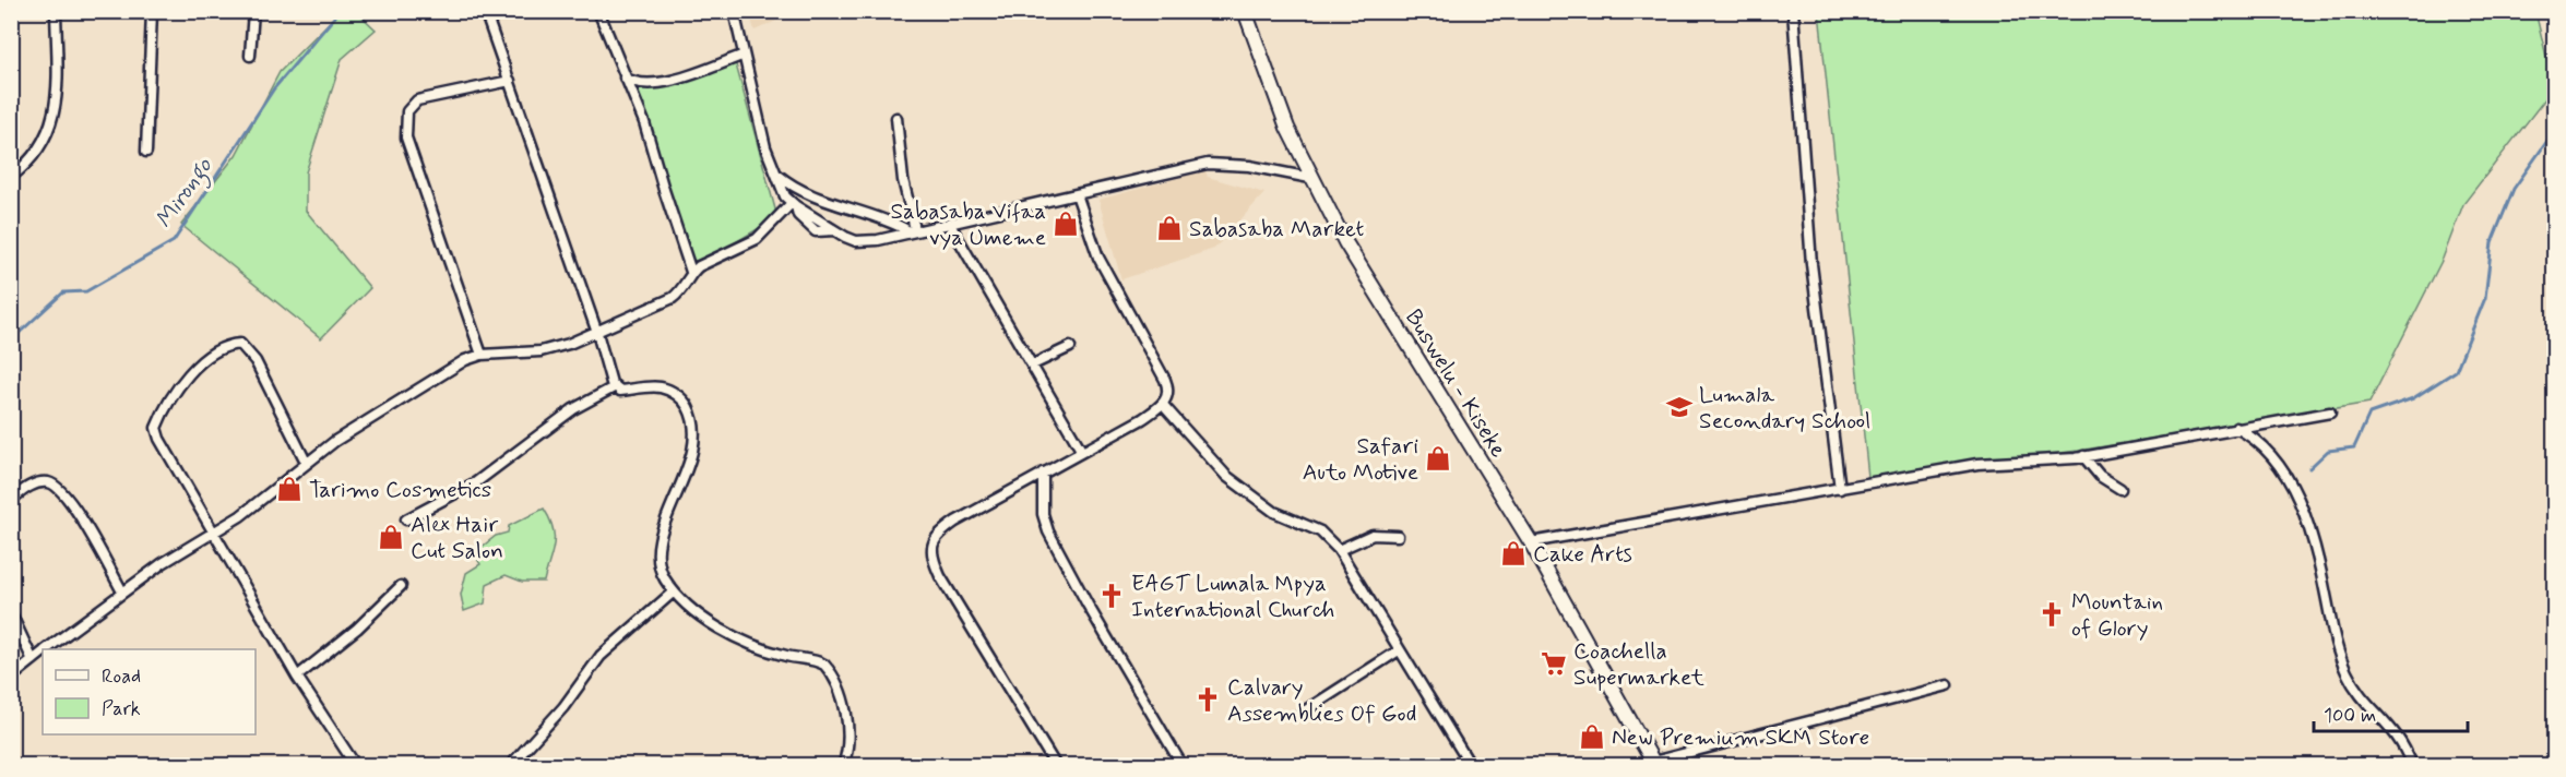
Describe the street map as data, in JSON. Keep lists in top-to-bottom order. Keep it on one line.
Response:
{"streets":{"main road":["Buswelu - Kiseke"]},"water":["Mirongo"],"places":{"shop":["Sabasaba Vifaa vya Umeme","Sabasaba Market","Safari Auto Motive","Tarimo Cosmetics","Alex Hair Cut Salon","Cake Arts","New Premium SKM Store"],"school or university":["Lumala Secondary School"],"church":["EAGT Lumala Mpya International Church","Mountain of Glory","Calvary Assemblies Of God"],"supermarket":["Coachella Supermarket"]},"legend":["Road","Park"],"scale_bar":"100 m"}
